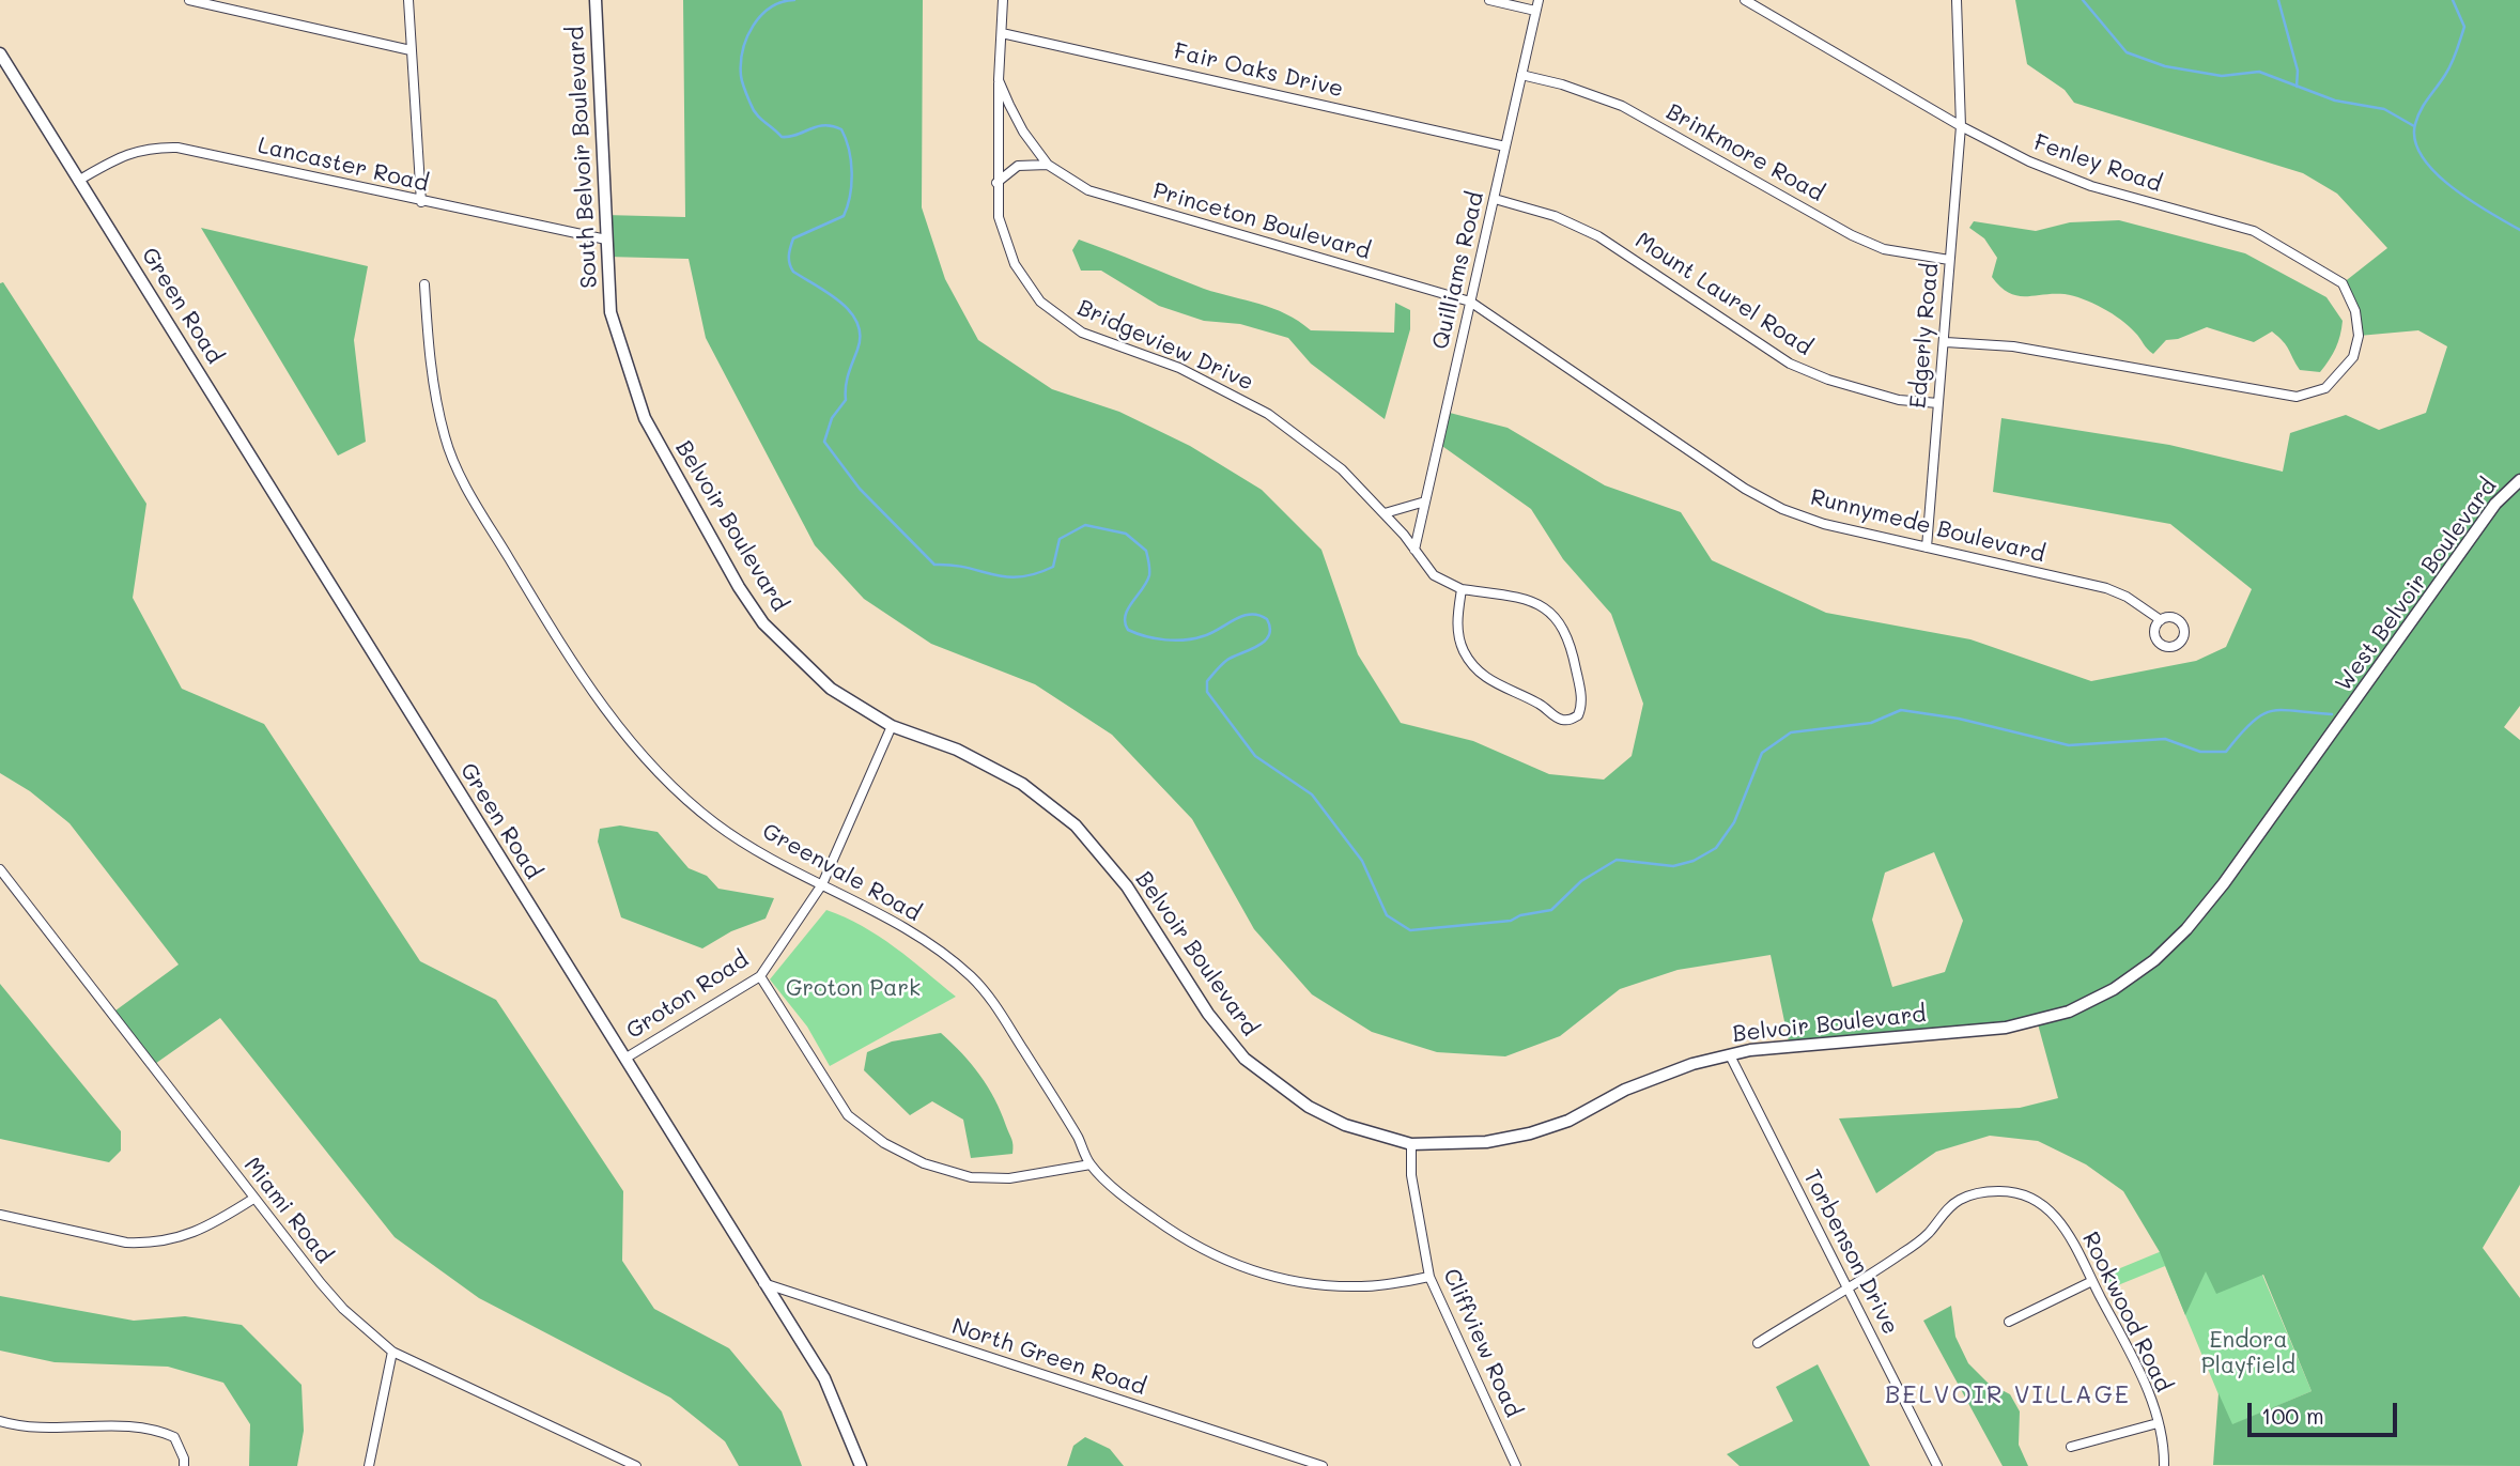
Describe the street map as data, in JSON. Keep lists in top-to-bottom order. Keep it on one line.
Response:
{"streets":{"street":["Fair Oaks Drive","Brinkmore Road","South Belvoir Boulevard","Fenley Road","Lancaster Road","Princeton Boulevard","Quilliams Road","Mount Laurel Road","Green Road","Edgerly Road","Bridgeview Drive","Belvoir Boulevard","Runnymede Boulevard","West Belvoir Boulevard","Greenvale Road","Groton Road","Miami Road","Torbenson Drive","Rookwood Road","Cliffview Road","North Green Road"]},"crossings":[["Fair Oaks Drive","Princeton Boulevard"],["Fair Oaks Drive","Quilliams Road"],["Brinkmore Road","Quilliams Road"],["Brinkmore Road","Edgerly Road"],["South Belvoir Boulevard","Lancaster Road"],["South Belvoir Boulevard","Belvoir Boulevard"],["Fenley Road","Edgerly Road"],["Lancaster Road","Green Road"],["Princeton Boulevard","Quilliams Road"],["Princeton Boulevard","Bridgeview Drive"],["Princeton Boulevard","Runnymede Boulevard"],["Quilliams Road","Mount Laurel Road"],["Quilliams Road","Bridgeview Drive"],["Quilliams Road","Runnymede Boulevard"],["Mount Laurel Road","Edgerly Road"],["Green Road","Groton Road"],["Green Road","North Green Road"],["Edgerly Road","Runnymede Boulevard"],["Belvoir Boulevard","West Belvoir Boulevard"],["Belvoir Boulevard","Groton Road"],["Belvoir Boulevard","Torbenson Drive"],["Belvoir Boulevard","Cliffview Road"],["Greenvale Road","Groton Road"],["Greenvale Road","Cliffview Road"],["Torbenson Drive","Rookwood Road"]],"districts":["BELVOIR VILLAGE"],"parks":["Groton Park","Endora Playfield"],"scale_bar":"100 m"}
